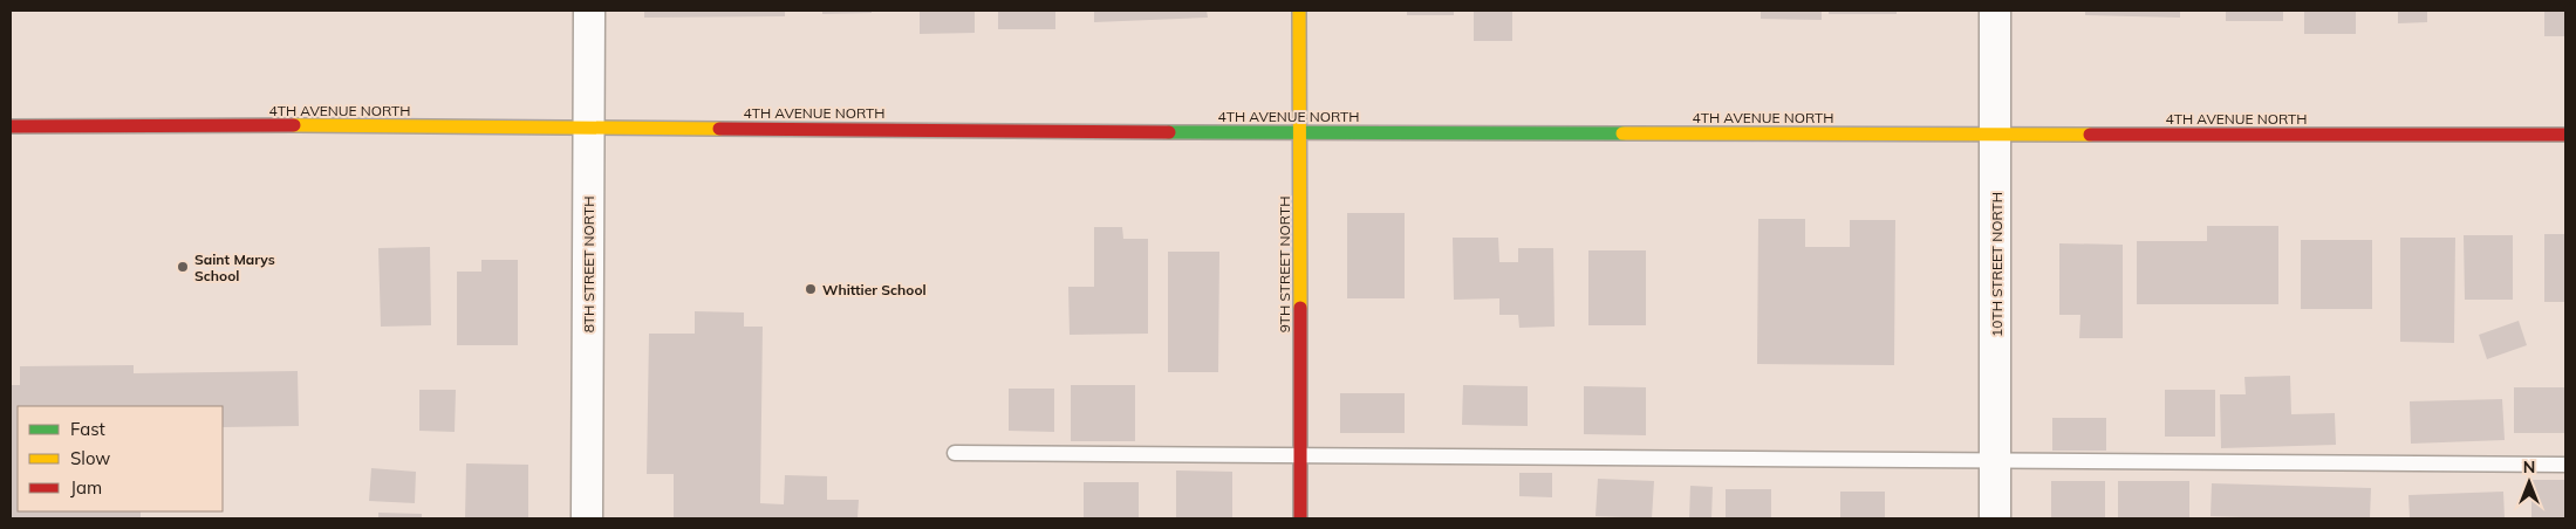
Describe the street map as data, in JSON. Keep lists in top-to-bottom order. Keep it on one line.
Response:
{"streets":{"street":["4TH AVENUE NORTH","8TH STREET NORTH","9TH STREET NORTH","10TH STREET NORTH"]},"crossings":[["4TH AVENUE NORTH","8TH STREET NORTH"],["4TH AVENUE NORTH","9TH STREET NORTH"],["4TH AVENUE NORTH","10TH STREET NORTH"]],"places":["Saint Marys School","Whittier School"],"legend":["Fast","Slow","Jam"],"north":"top"}
